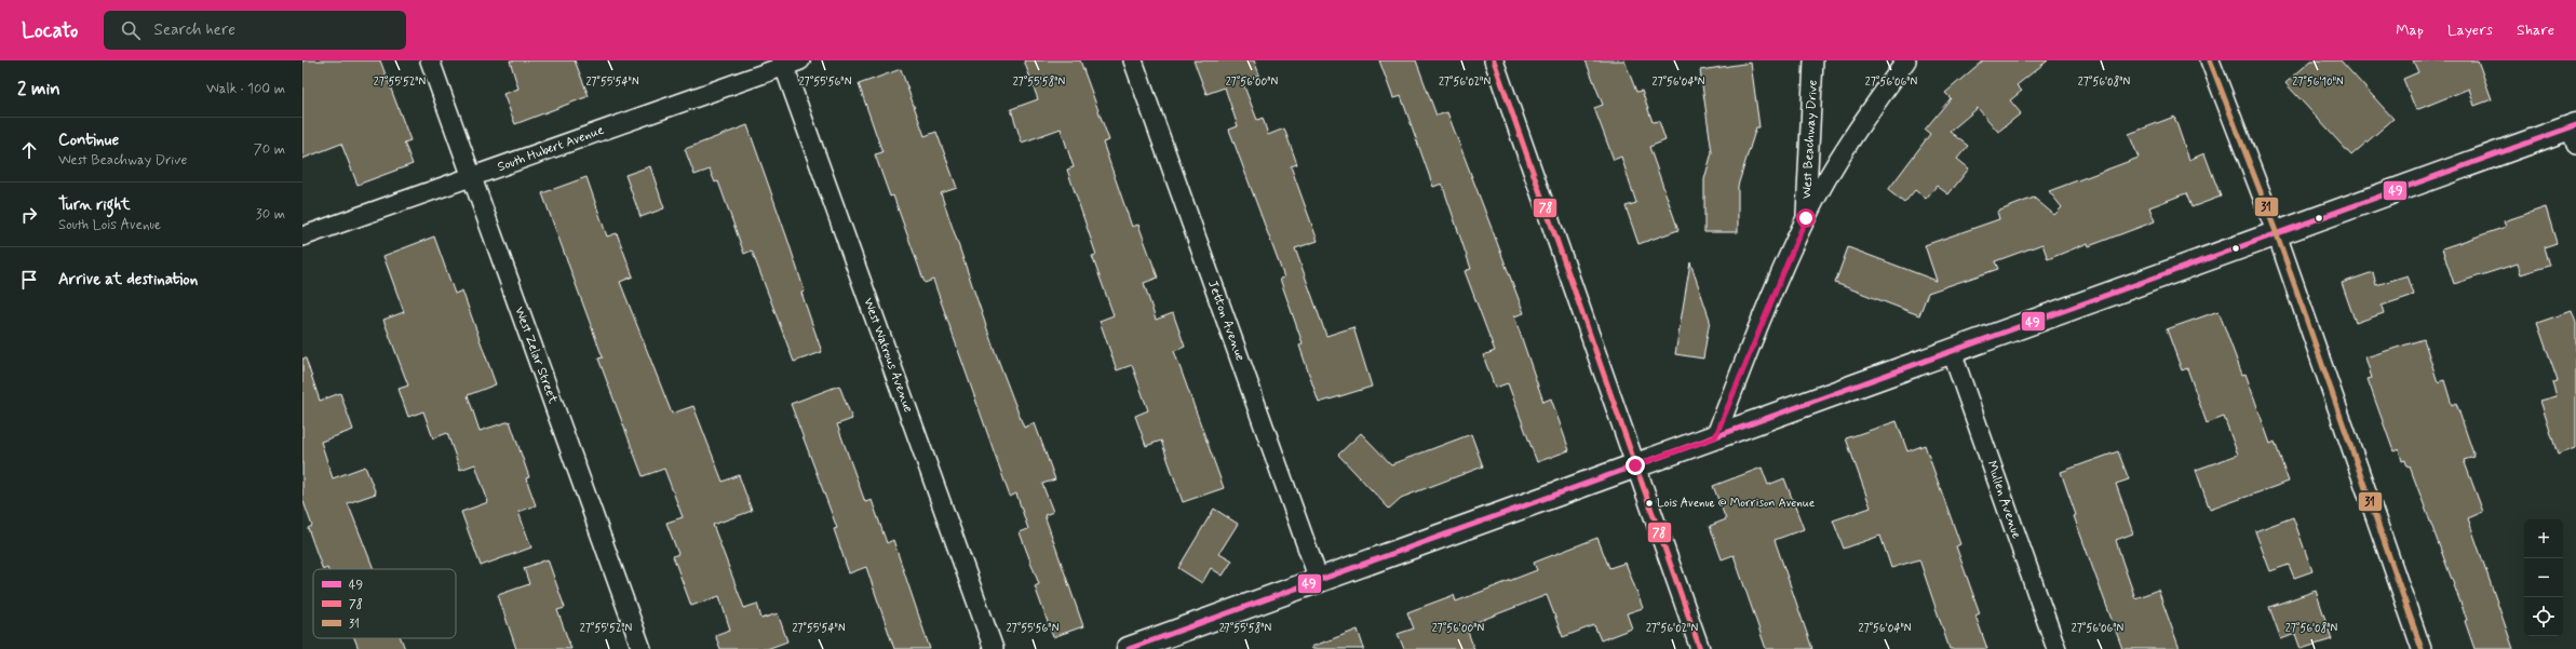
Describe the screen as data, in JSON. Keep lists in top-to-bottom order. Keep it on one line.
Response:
{"streets":{"street":["West Beachway Drive","South Hubert Avenue","Jetton Avenue","West Zelar Street","West Watrous Avenue","Mullen Avenue"]},"crossings":[["South Hubert Avenue","West Zelar Street"],["South Hubert Avenue","West Watrous Avenue"]],"places":["Lois Avenue @ Morrison Avenue"],"lines":["transit line 78","transit line 31","transit line 49"],"legend":["49","78","31"],"page":{"header":"Locato","search":"Search here","nav":["Map","Layers","Share"],"heading":["2 min","Walk · 100 m"],"list":[["Continue","West Beachway Drive","70 m"],["Turn right","South Lois Avenue","30 m"],"Arrive at destination"],"map_buttons":["+","−"]},"coordinates":["27°55'52\"N","27°55'54\"N","27°55'56\"N","27°55'58\"N","27°56'00\"N","27°56'02\"N","27°56'06\"N","27°56'08\"N","27°56'10\"N","27°56'04\"N"]}
